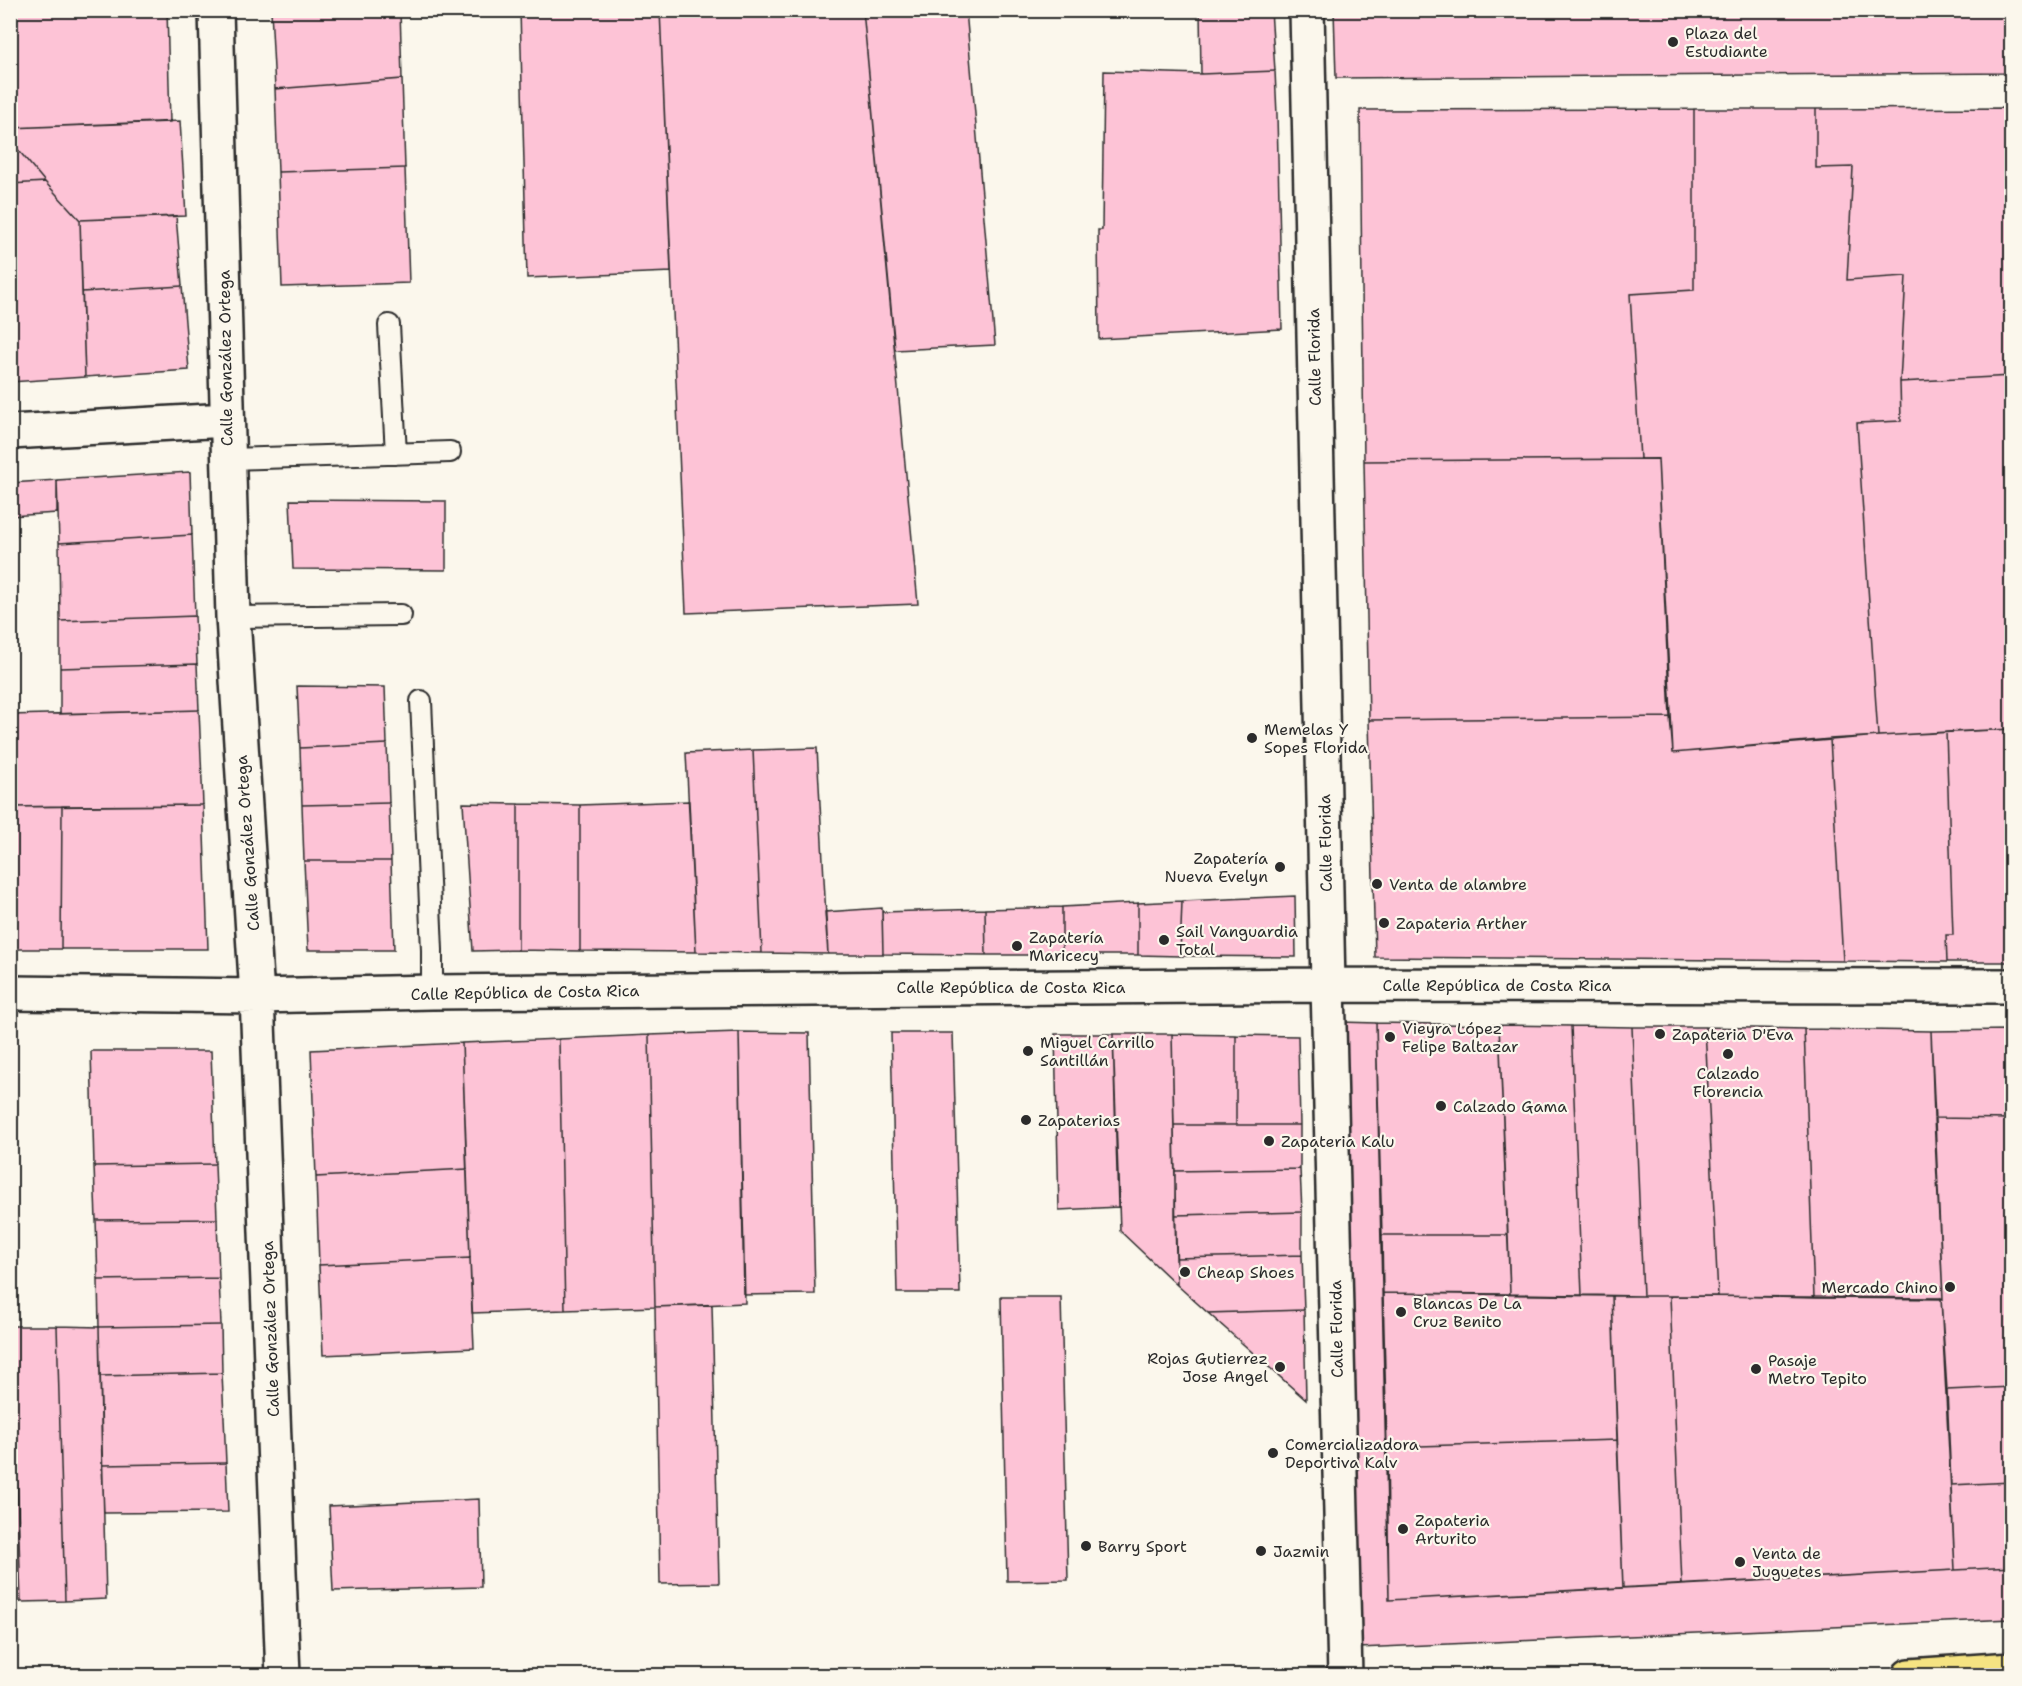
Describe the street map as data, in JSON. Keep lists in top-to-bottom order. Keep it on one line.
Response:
{"streets":{"street":["Calle Florida","Calle González Ortega","Calle República de Costa Rica"]},"crossings":[["Calle Florida","Calle República de Costa Rica"],["Calle González Ortega","Calle República de Costa Rica"]],"places":["Plaza del Estudiante","Memelas Y Sopes Florida","Zapatería Nueva Evelyn","Venta de alambre","Zapateria Arther","Sail Vanguardia Total","Zapatería Maricecy","Zapateria D'Eva","Vieyra López Felipe Baltazar","Miguel Carrillo Santillán","Calzado Florencia","Calzado Gama","Zapaterias","Zapateria Kalu","Cheap Shoes","Mercado Chino","Blancas De La Cruz Benito","Rojas Gutierrez Jose Angel","Pasaje Metro Tepito","Comercializadora Deportiva Kalv","Zapateria Arturito","Barry Sport","Jazmin","Venta de Juguetes"]}
